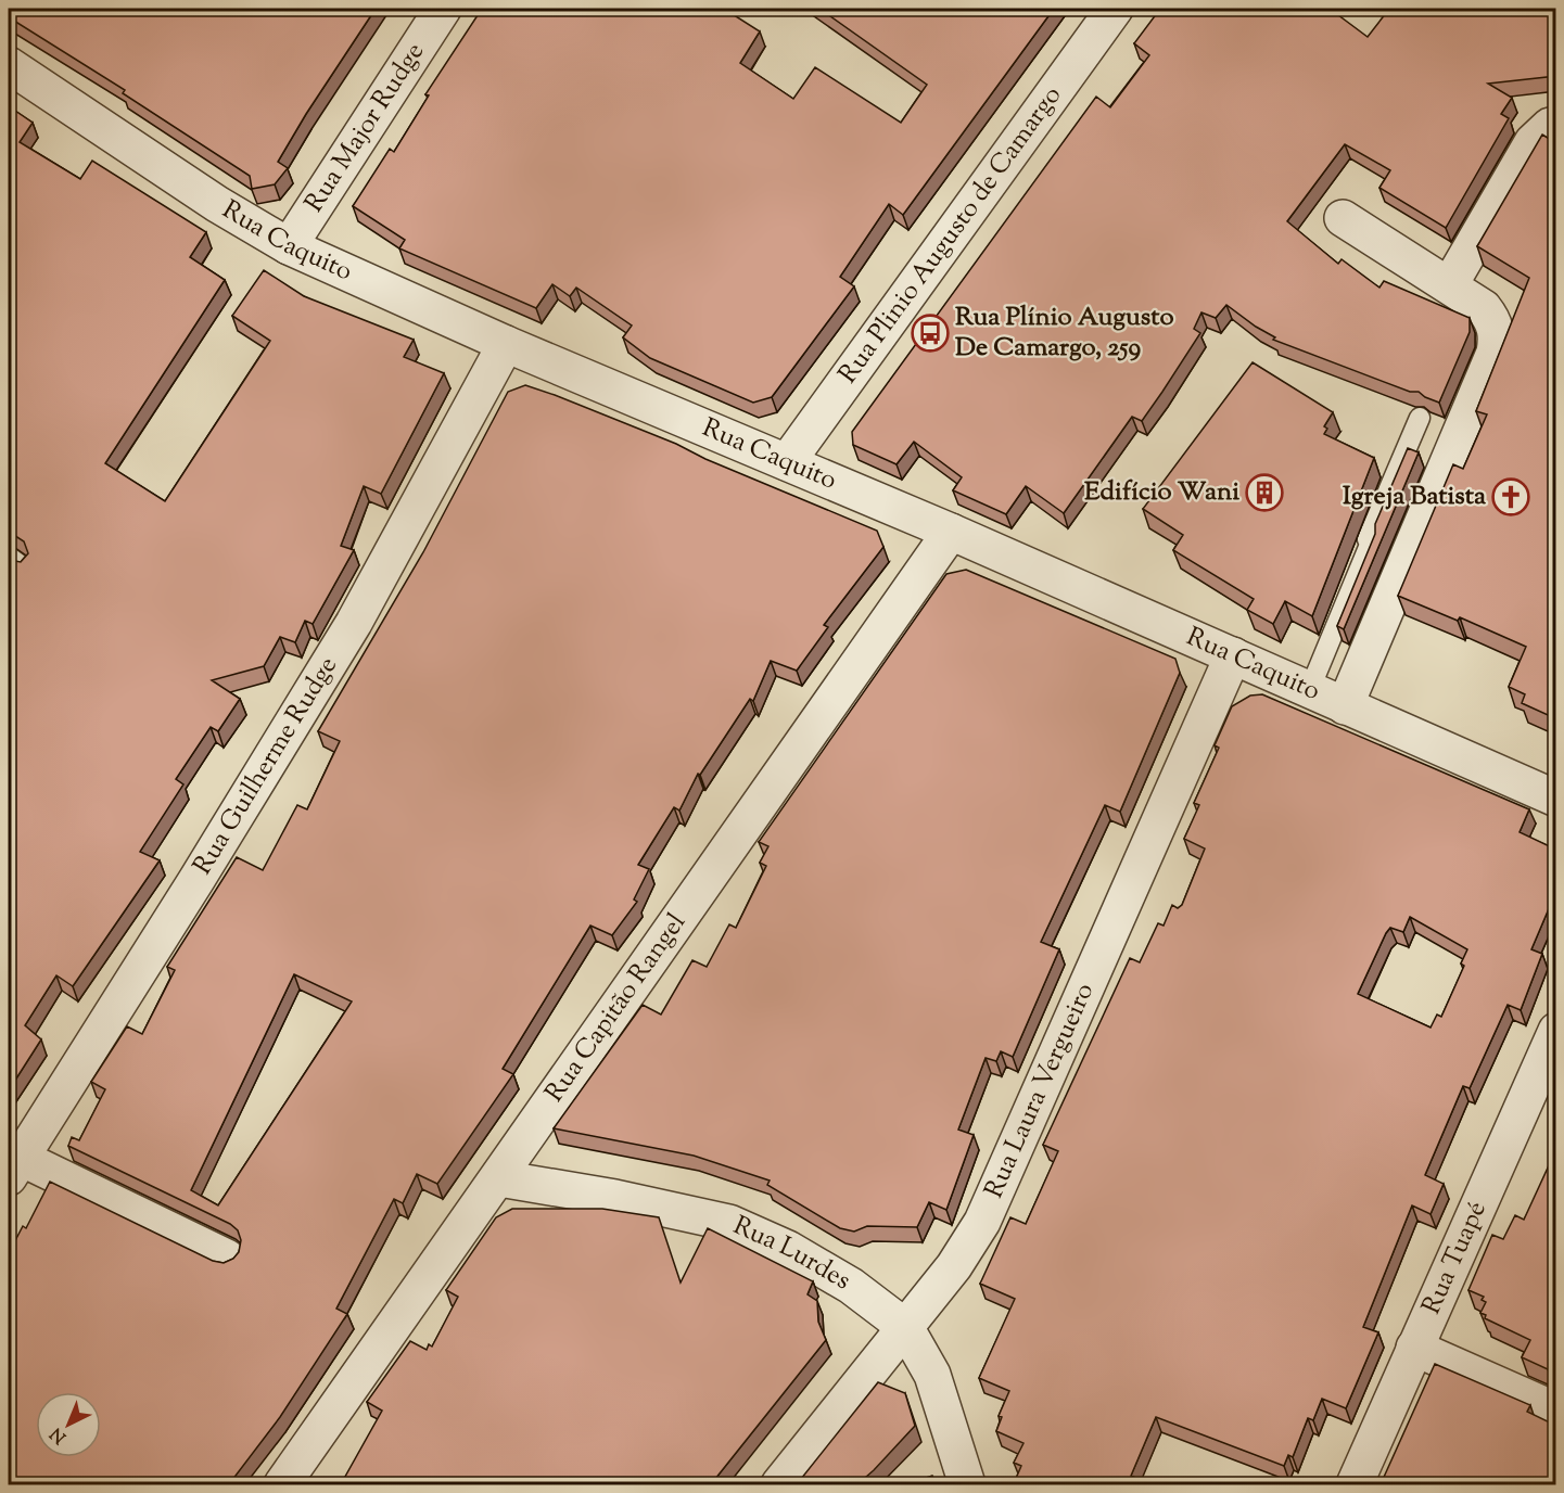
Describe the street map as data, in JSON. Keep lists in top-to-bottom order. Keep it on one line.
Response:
{"streets":{"street":["Rua Major Rudge","Rua Plinio Augusto de Camargo","Rua Caquito","Rua Guilherme Rudge","Rua Capitão Rangel","Rua Laura Vergueiro","Rua Lurdes","Rua Tuapé"]},"crossings":[["Rua Major Rudge","Rua Caquito"],["Rua Plinio Augusto de Camargo","Rua Caquito"],["Rua Caquito","Rua Guilherme Rudge"],["Rua Caquito","Rua Capitão Rangel"],["Rua Caquito","Rua Laura Vergueiro"],["Rua Capitão Rangel","Rua Lurdes"],["Rua Laura Vergueiro","Rua Lurdes"]],"places":{"bus stop":["Rua Plínio Augusto De Camargo, 259"],"building":["Edifício Wani"],"church":["Igreja Batista"]},"north":"bottom left"}
